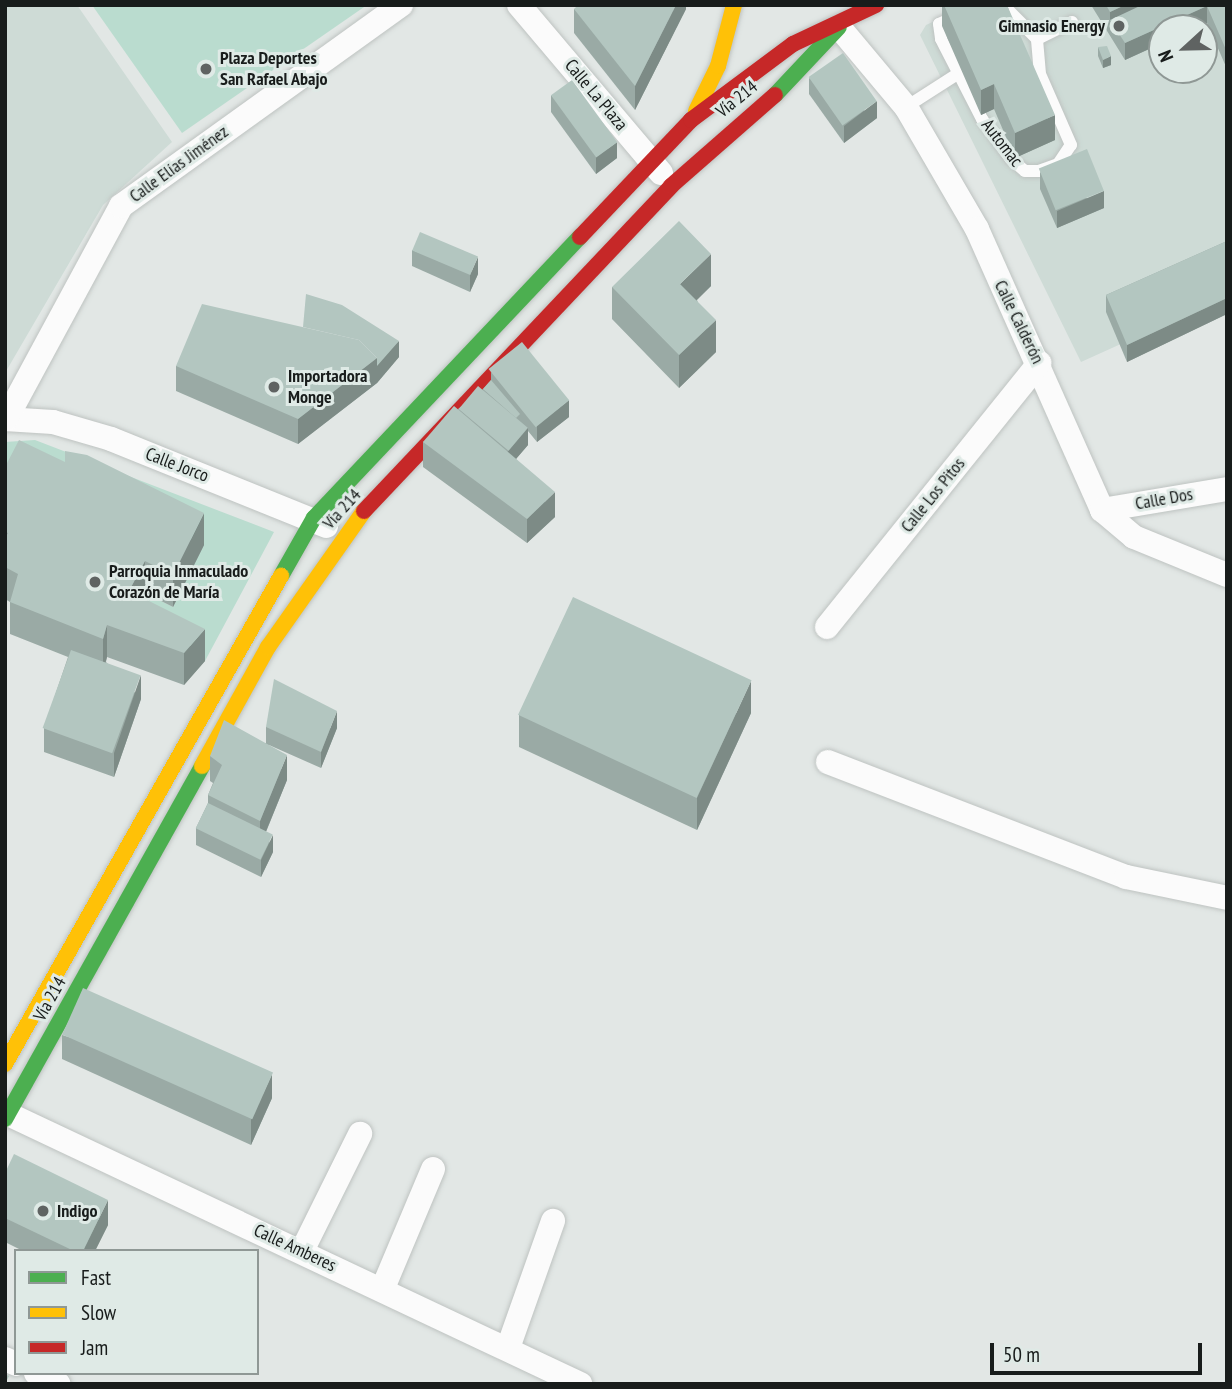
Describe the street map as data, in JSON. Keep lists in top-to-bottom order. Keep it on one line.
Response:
{"streets":{"main road":["Vía 214"],"street":["Calle La Plaza","Calle Elías Jiménez","Calle Calderón","Calle Jorco","Calle Los Pitos","Calle Dos","Calle Amberes"],"lane":["Automac"]},"crossings":[["Calle La Plaza","Vía 214"],["Vía 214","Calle Calderón"],["Vía 214","Calle Jorco"],["Vía 214","Calle Amberes"],["Calle Elías Jiménez","Calle Jorco"],["Calle Calderón","Calle Los Pitos"],["Calle Calderón","Calle Dos"]],"places":["Gimnasio Energy","Plaza Deportes San Rafael Abajo","Importadora Monge","Parroquia Inmaculado Corazón de María","Indigo"],"legend":["Fast","Slow","Jam"],"scale_bar":"50 m","north":"left"}
